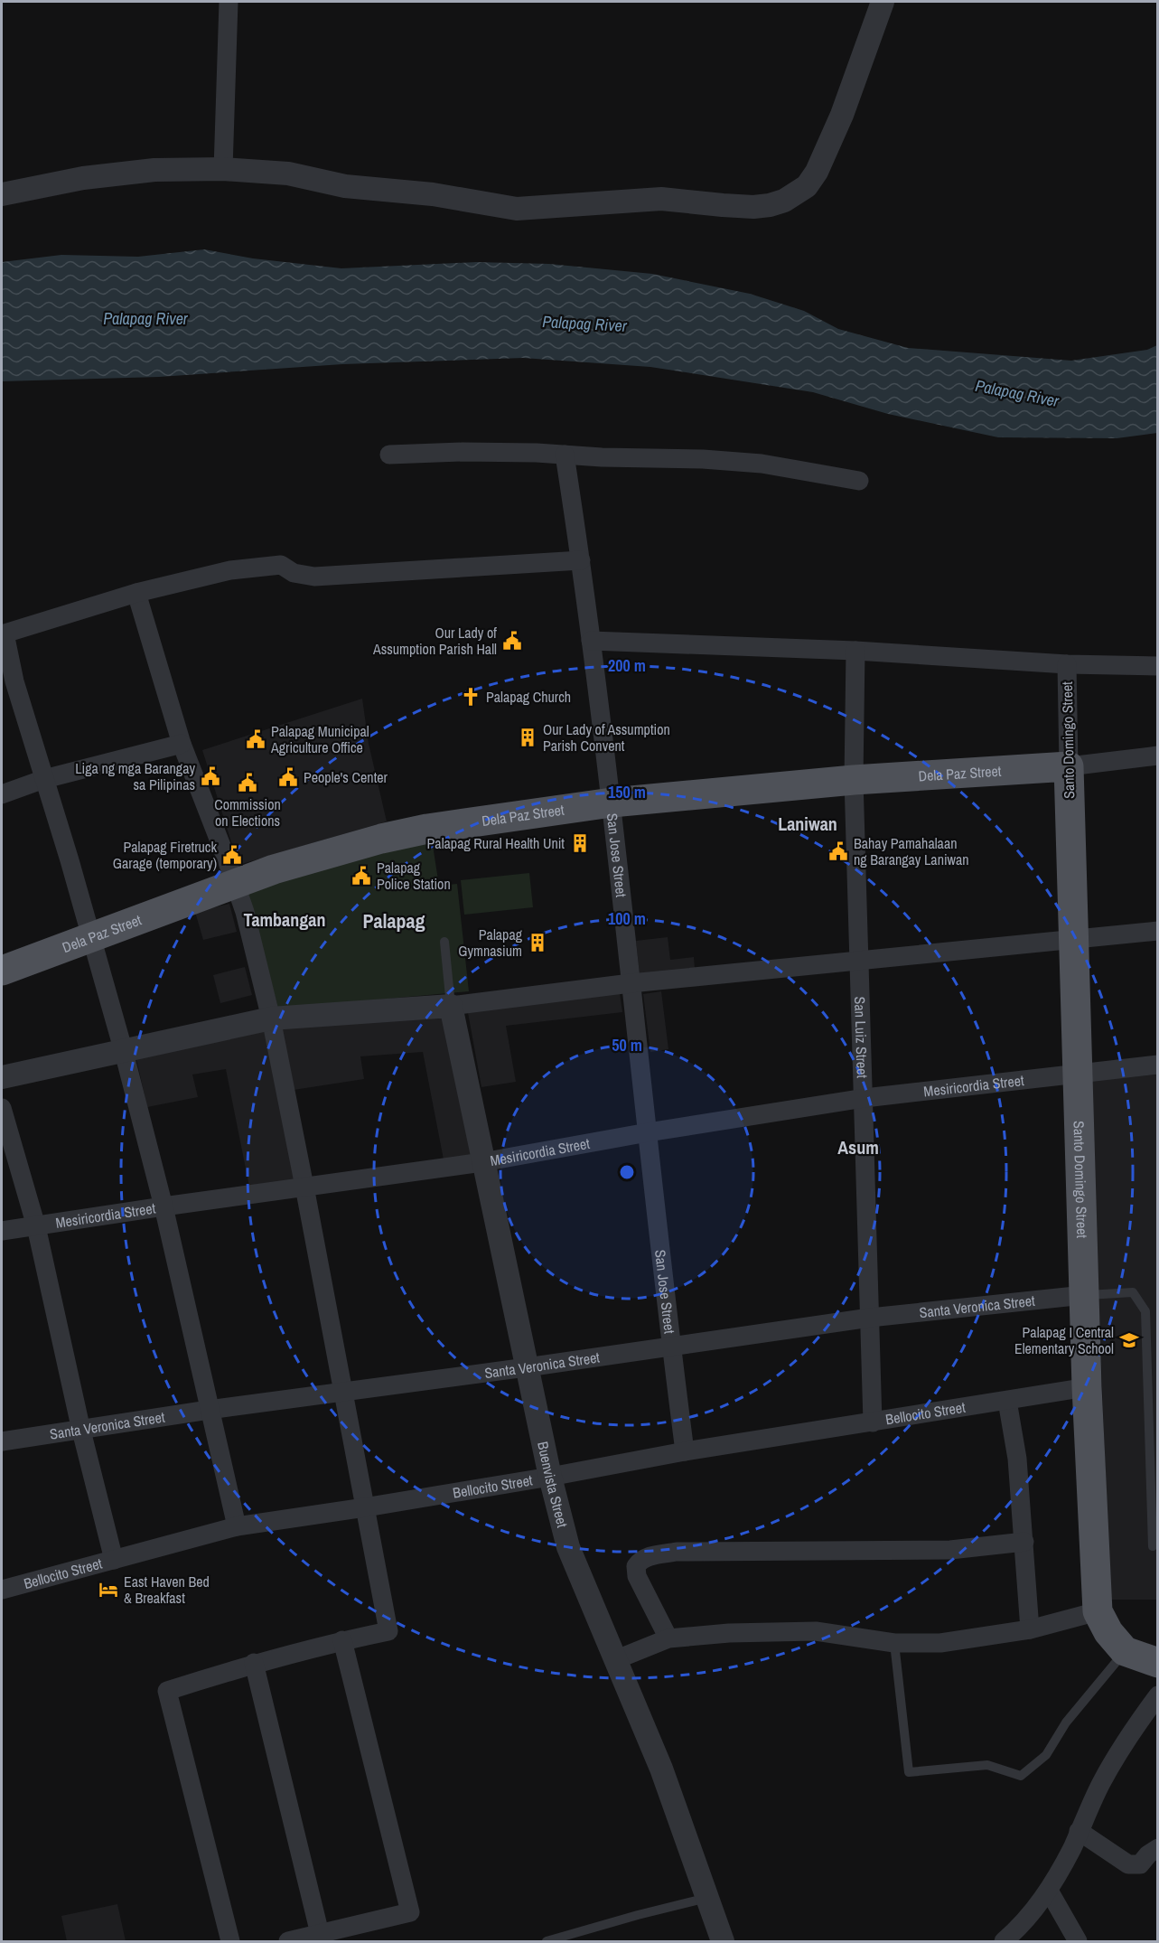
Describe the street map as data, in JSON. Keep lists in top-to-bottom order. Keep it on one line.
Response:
{"streets":{"main road":["Santo Domingo Street","Dela Paz Street"],"street":["San Jose Street","San Luiz Street","Mesiricordia Street","Santa Veronica Street","Bellocito Street","Buenvista Street"]},"crossings":[["Santo Domingo Street","Dela Paz Street"],["Santo Domingo Street","Mesiricordia Street"],["Santo Domingo Street","Santa Veronica Street"],["Santo Domingo Street","Bellocito Street"],["Dela Paz Street","San Jose Street"],["Dela Paz Street","San Luiz Street"],["San Jose Street","Mesiricordia Street"],["San Jose Street","Santa Veronica Street"],["San Jose Street","Bellocito Street"],["San Luiz Street","Mesiricordia Street"],["San Luiz Street","Santa Veronica Street"],["San Luiz Street","Bellocito Street"],["Mesiricordia Street","Buenvista Street"],["Santa Veronica Street","Buenvista Street"],["Bellocito Street","Buenvista Street"]],"districts":["Laniwan","Tambangan","Palapag","Asum"],"water":["Palapag River"],"places":{"public building":["Our Lady of Assumption Parish Hall","Palapag Municipal Agriculture Office","Liga ng mga Barangay sa Pilipinas","People's Center","Commission on Elections","Bahay Pamahalaan ng Barangay Laniwan","Palapag Firetruck Garage (temporary)","Palapag Police Station"],"church":["Palapag Church"],"building":["Our Lady of Assumption Parish Convent","Palapag Rural Health Unit","Palapag Gymnasium"],"school or university":["Palapag I Central Elementary School"],"hotel":["East Haven Bed & Breakfast"]},"rings":["200 m","150 m","100 m","50 m"]}
